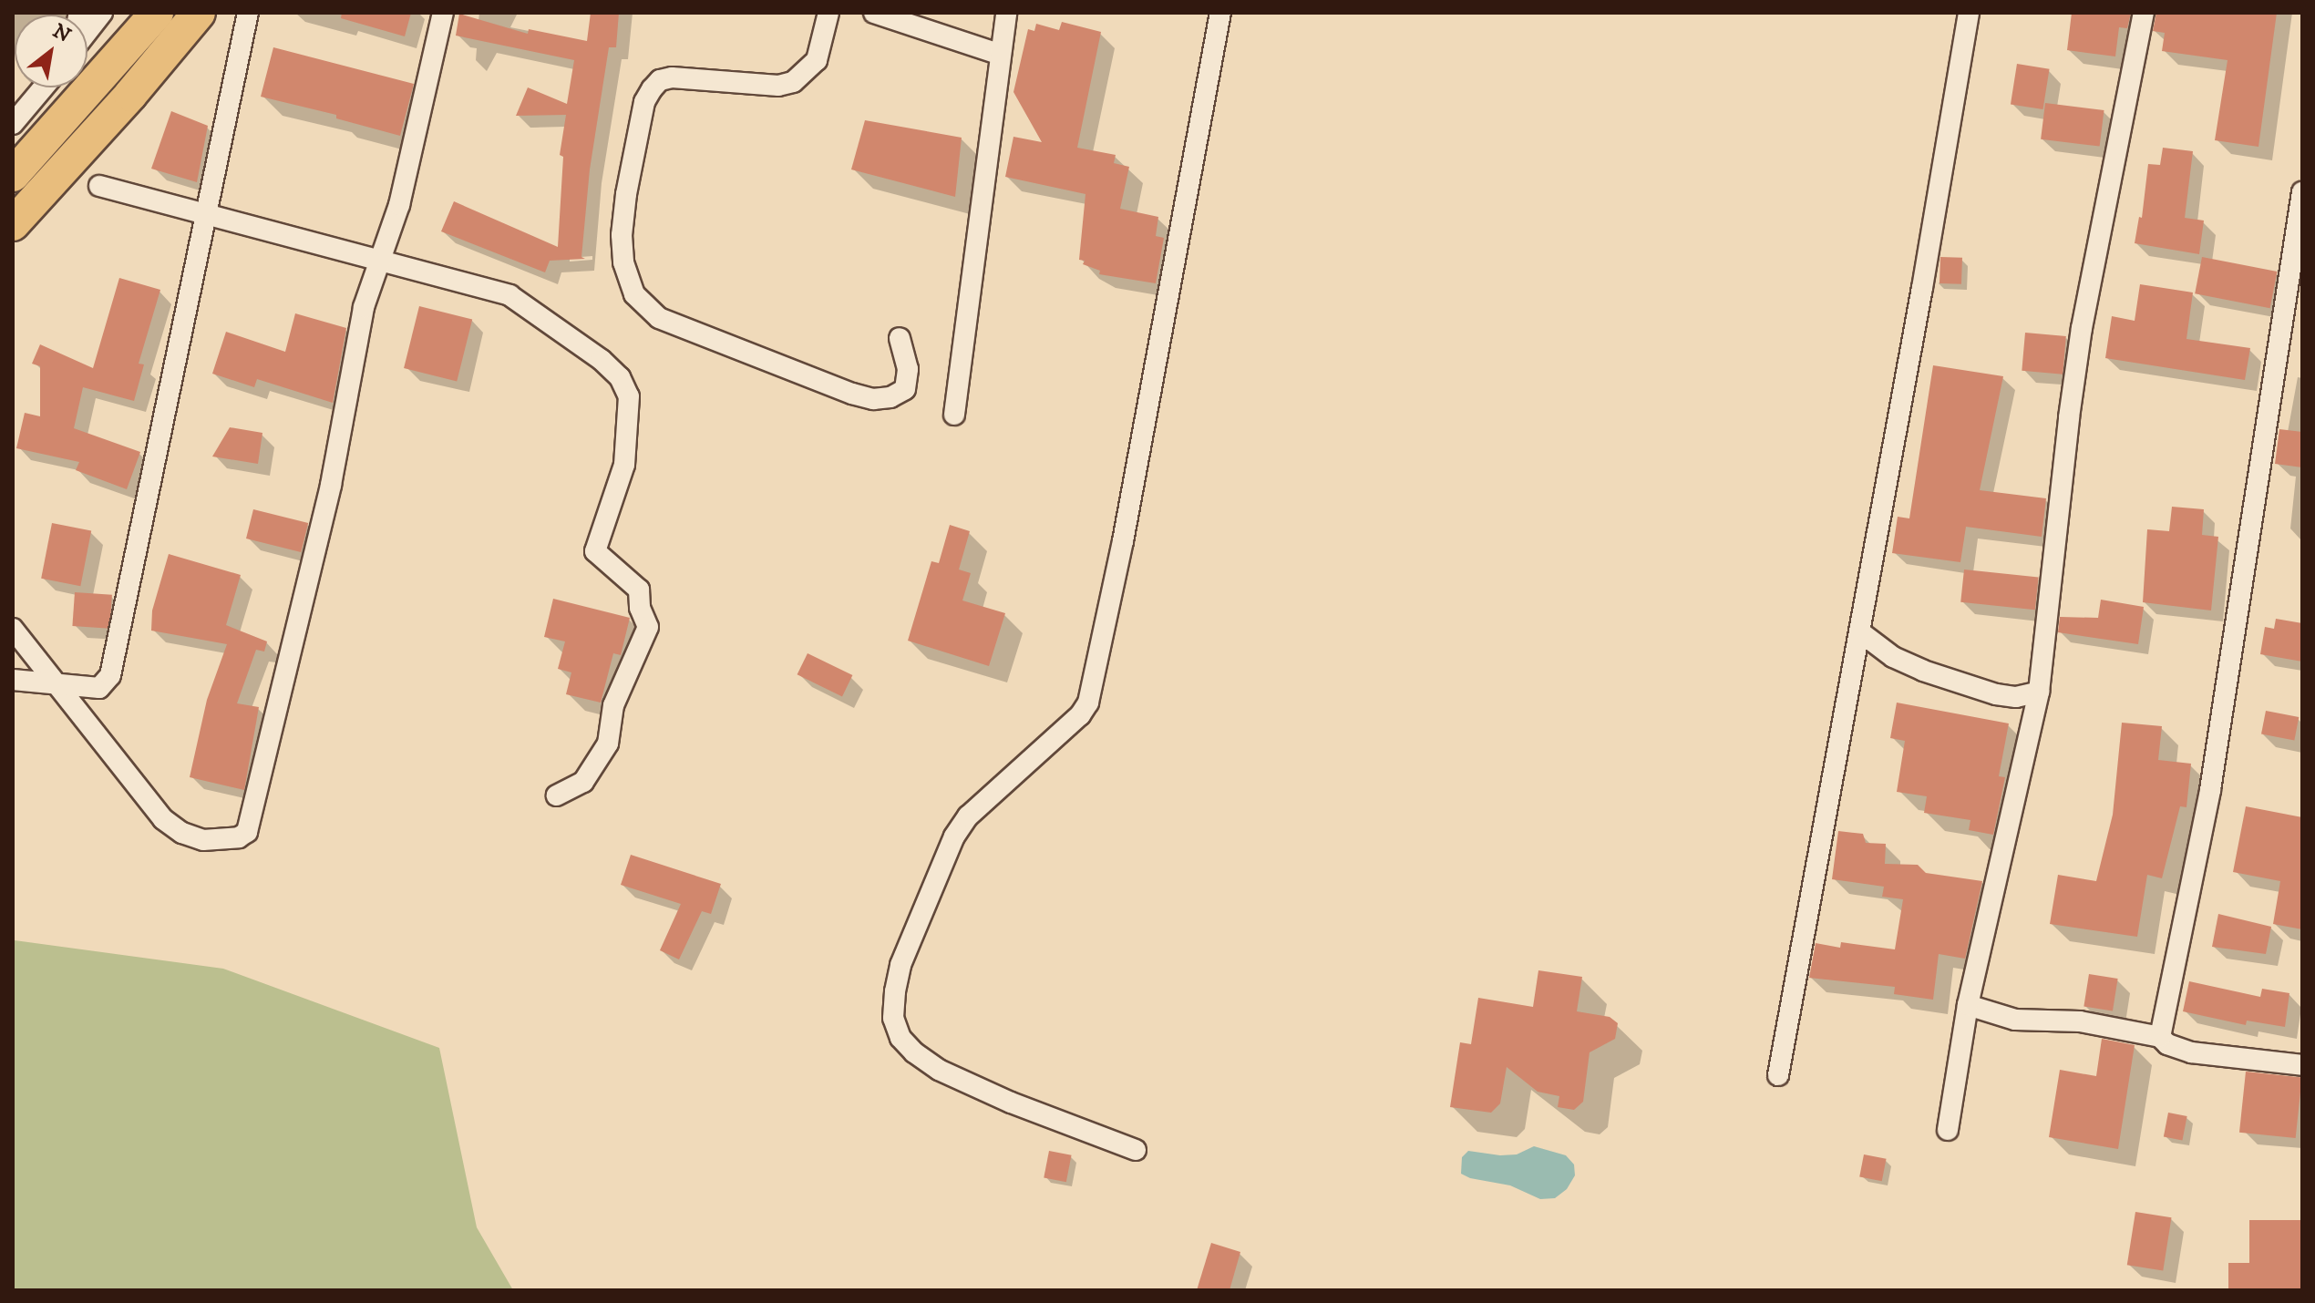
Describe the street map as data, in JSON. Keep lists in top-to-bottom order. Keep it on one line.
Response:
{"north":"top right"}
